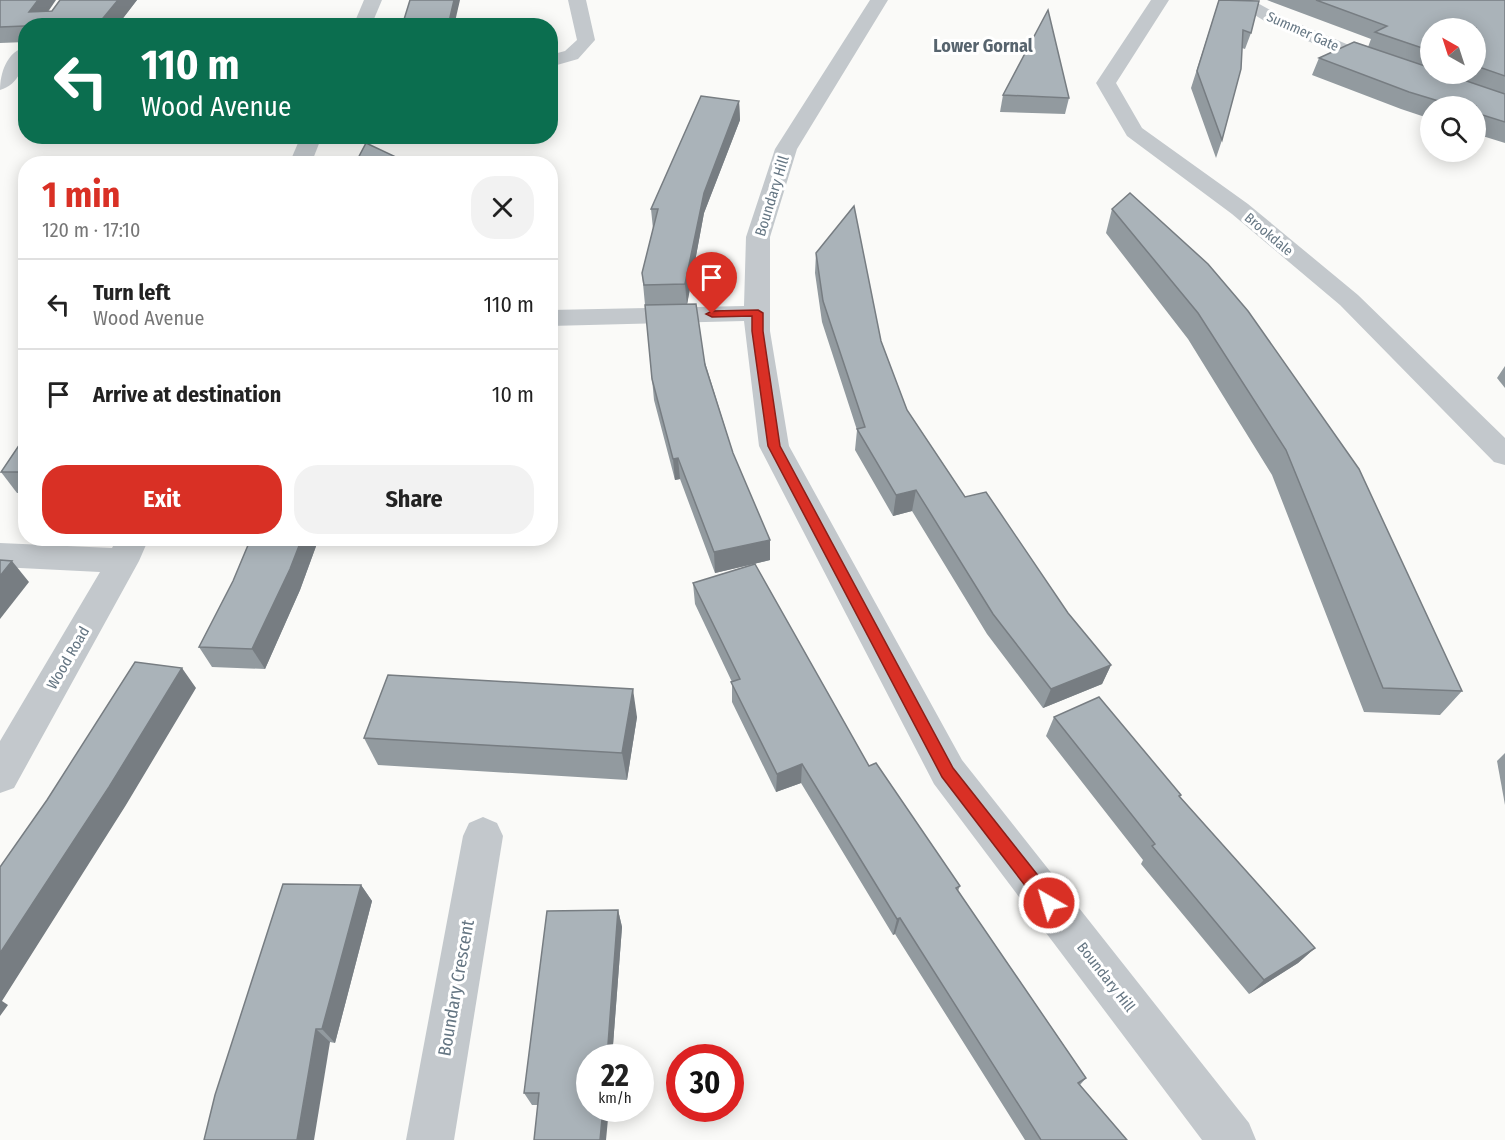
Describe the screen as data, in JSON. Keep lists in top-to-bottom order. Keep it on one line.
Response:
{"streets":{"street":["Summer Gate","Boundary Hill","Brookdale","Wood Road","Boundary Crescent"]},"districts":["Lower Gornal"],"north":"top left","page":{"turn":["110 m","Wood Avenue"],"heading":["1 min","120 m · 17:10"],"list":[{"name":"Turn left","note":"Wood Avenue","value":"110 m"},{"name":"Arrive at destination","value":"10 m"}],"buttons":["Exit","Share"],"speed":"22 km/h","limit":"30"}}
